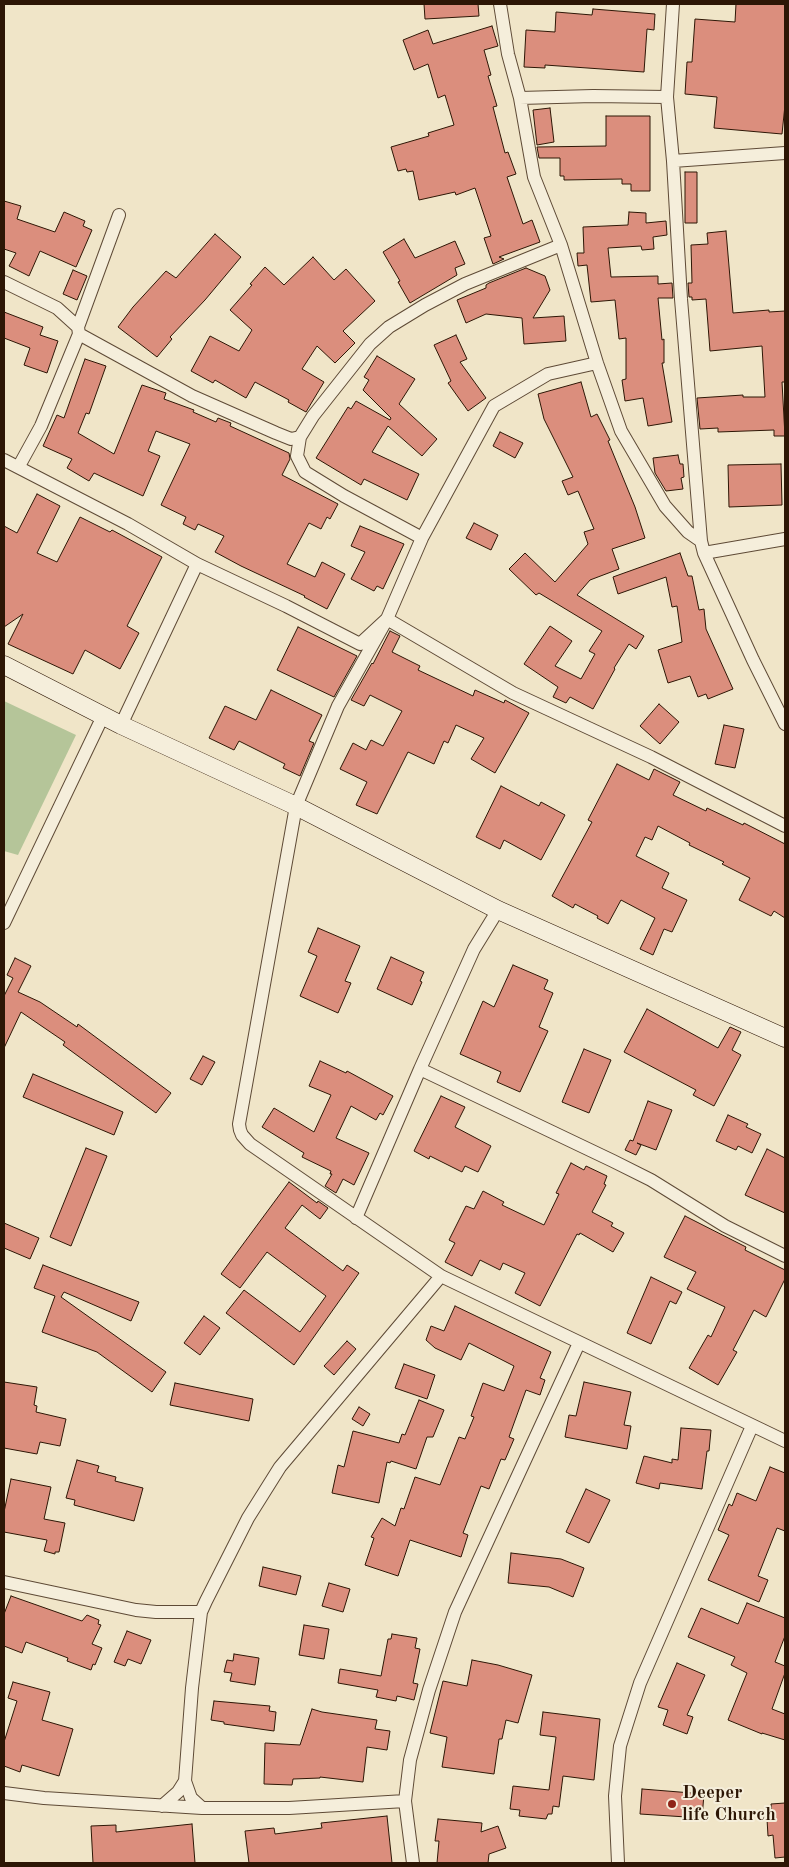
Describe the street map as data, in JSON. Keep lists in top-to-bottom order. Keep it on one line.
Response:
{"places":["Deeper life Church"]}
